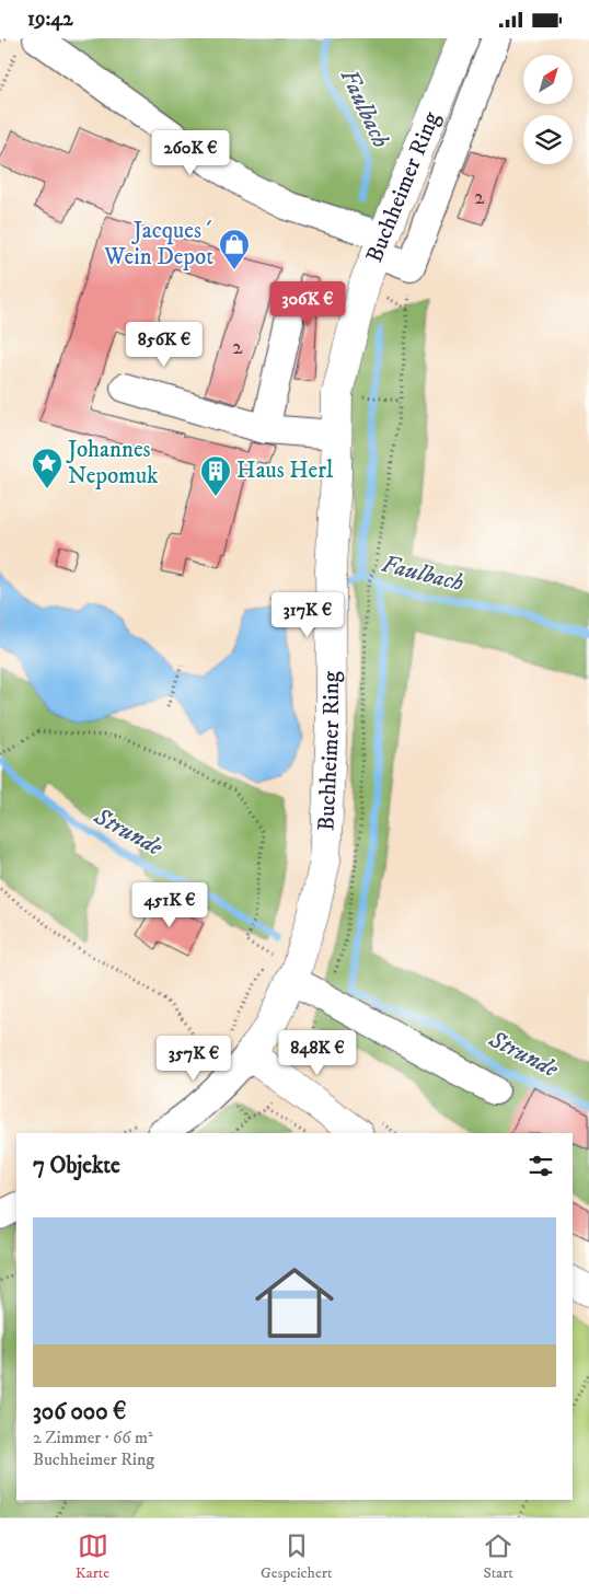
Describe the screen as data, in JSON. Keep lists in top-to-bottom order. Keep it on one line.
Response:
{"streets":{"main road":["Buchheimer Ring"]},"water":["Faulbach","Strunde"],"places":{"shop":["Jacques´ Wein Depot"],"place":["Johannes Nepomuk"],"building":["Haus Herl"]},"house_numbers":["2","2"],"north":"top right","page":{"status":"19:42","price":["260K €","306K €","856K €","317K €","451K €","848K €","357K €"],"heading":"7 Objekte","list":[{"name":"306 000 €","note":"2 Zimmer · 66 m² · Buchheimer Ring"}],"tabs":["Karte","Gespeichert","Start"]}}
